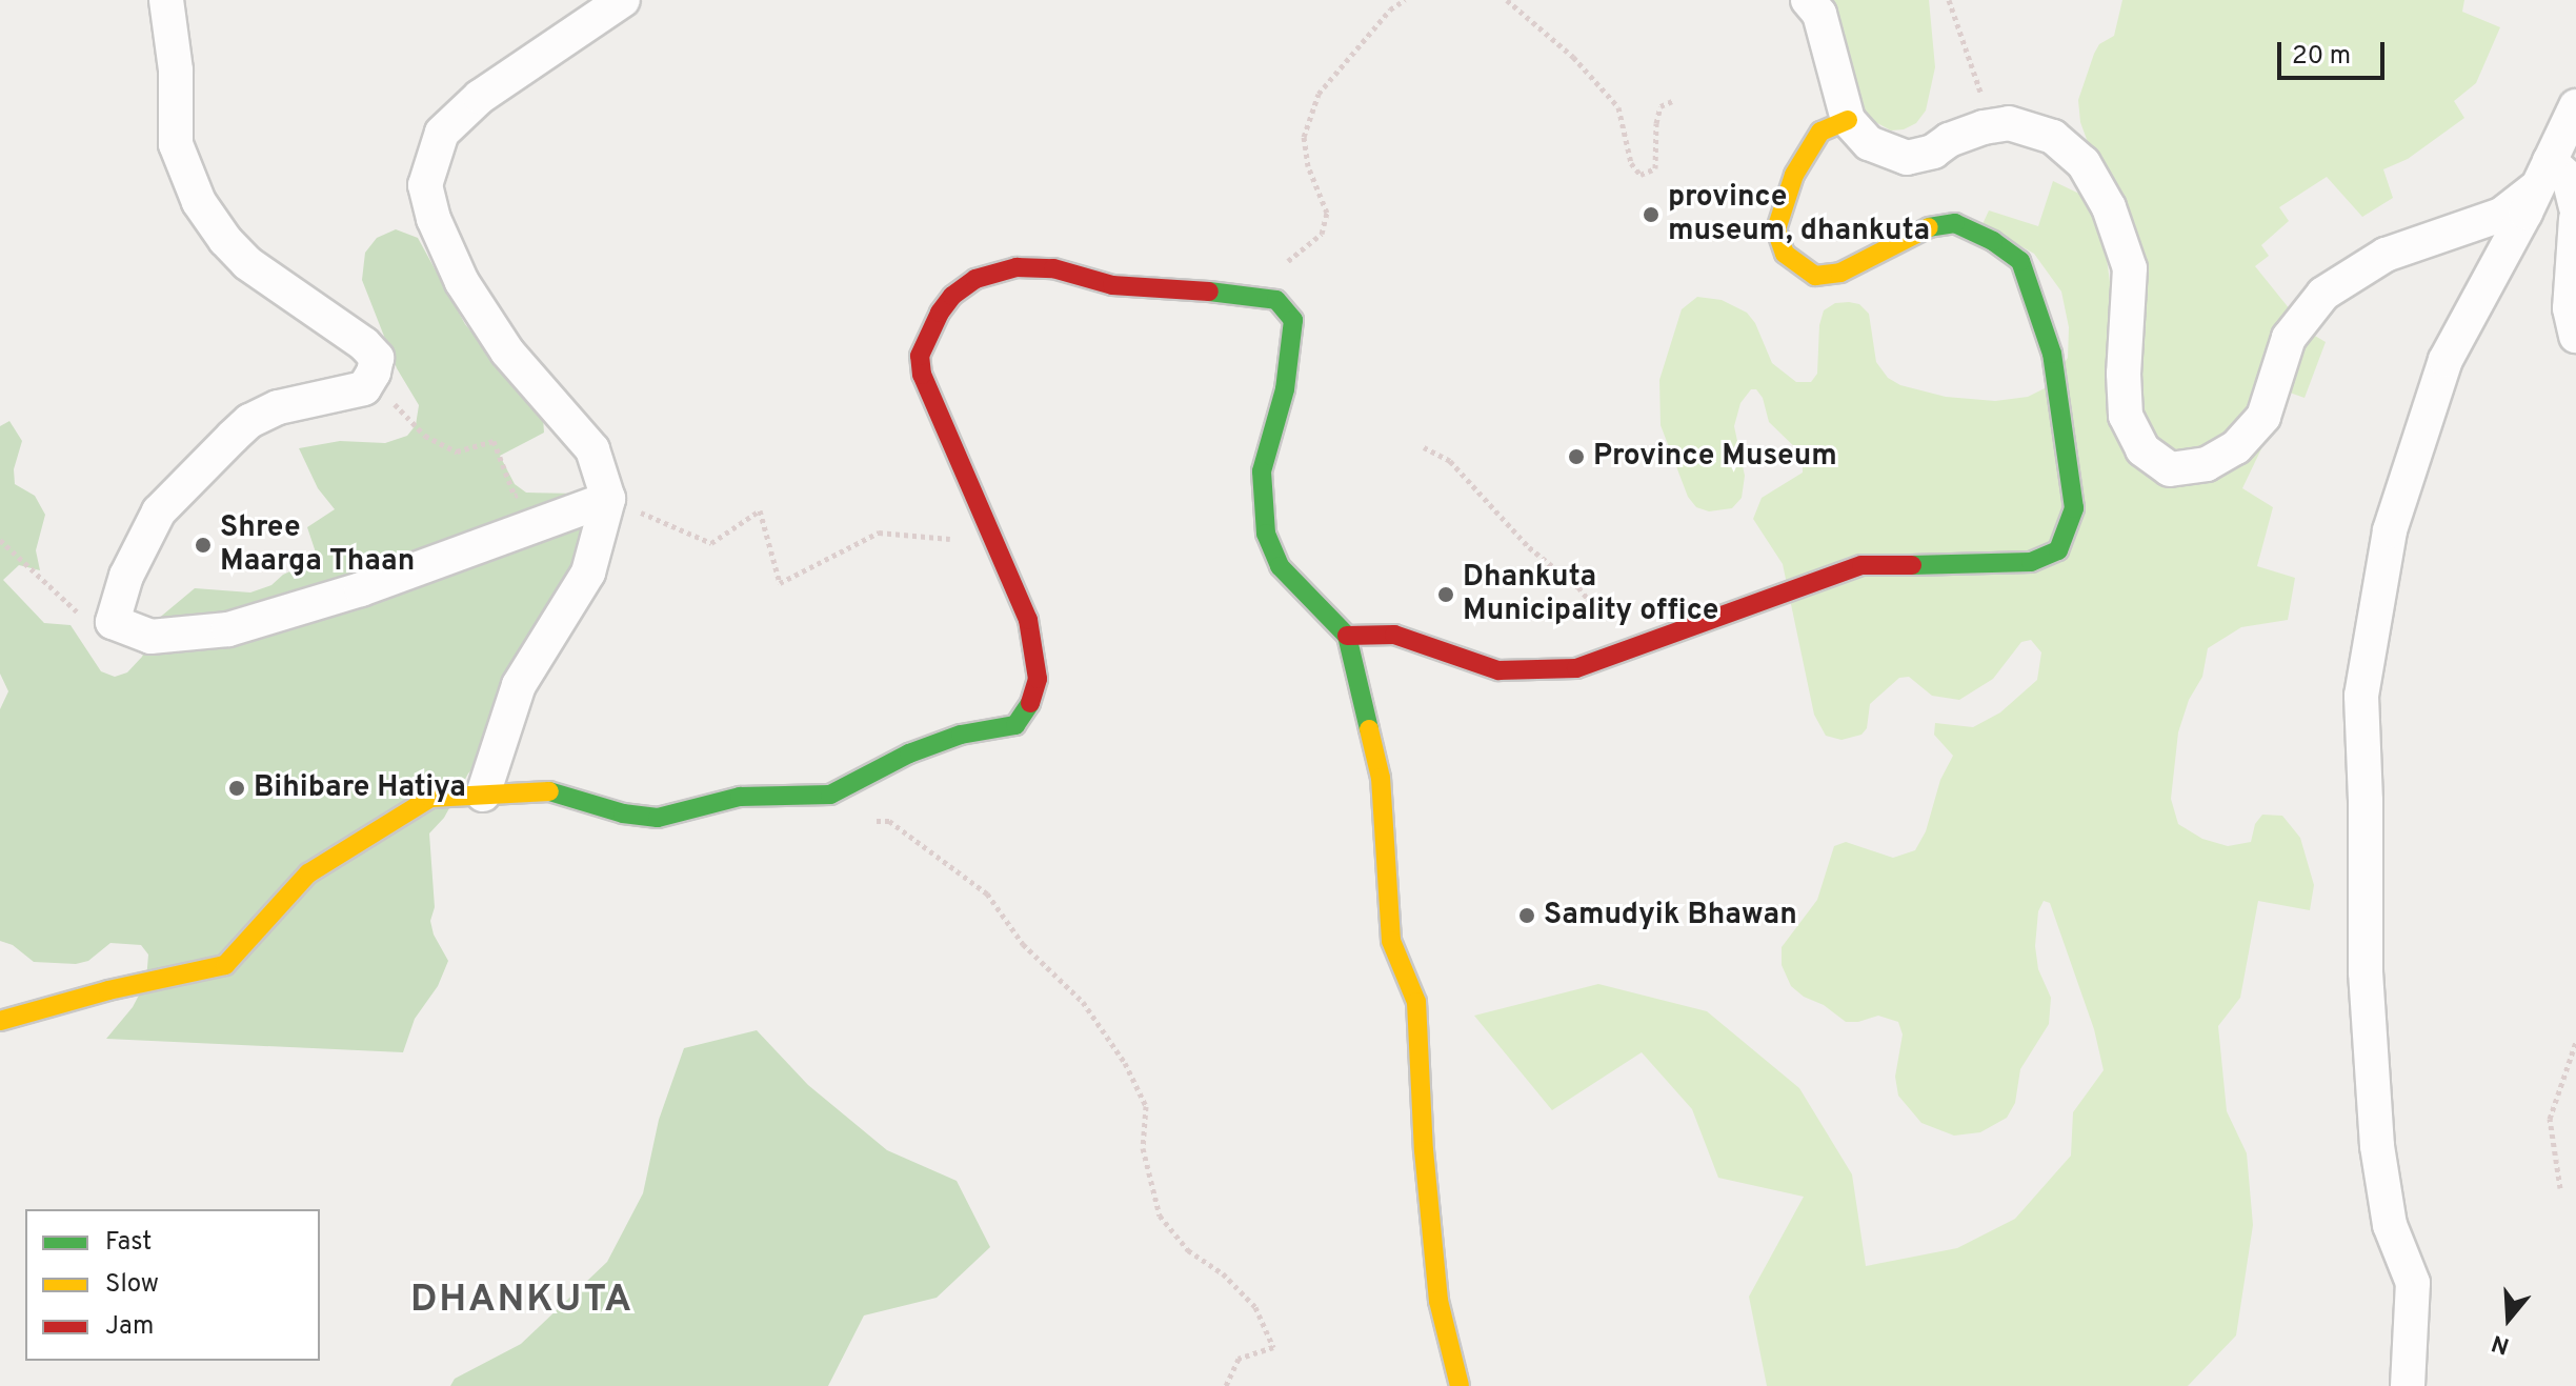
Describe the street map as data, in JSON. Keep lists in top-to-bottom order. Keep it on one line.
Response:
{"districts":["DHANKUTA"],"places":["province museum, dhankuta","Province Museum","Shree Maarga Thaan","Dhankuta Municipality office","Bihibare Hatiya","Samudyik Bhawan"],"legend":["Fast","Slow","Jam"],"scale_bar":"20 m","north":"bottom"}
